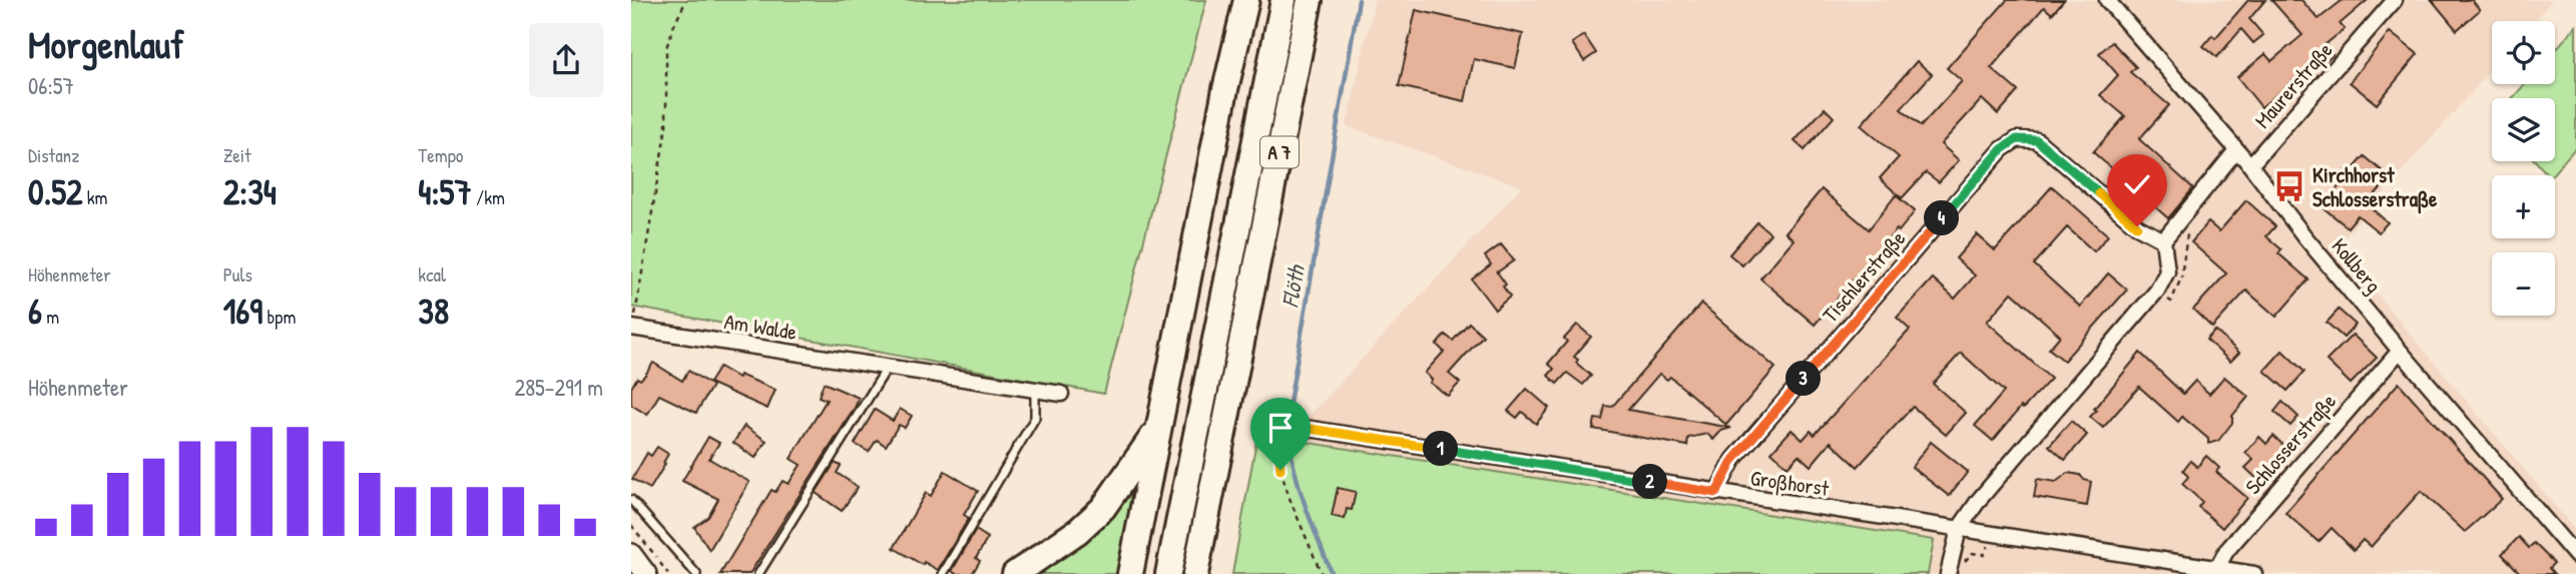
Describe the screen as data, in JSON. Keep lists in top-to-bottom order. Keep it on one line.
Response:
{"streets":{"highway":["A 7"],"street":["Maurerstraße","Kollberg","Tischlerstraße","Am Walde","Schlosserstraße","Großhorst"]},"crossings":[["Maurerstraße","Kollberg"],["Kollberg","Schlosserstraße"],["Tischlerstraße","Großhorst"],["Schlosserstraße","Großhorst"]],"water":["Flöth"],"places":{"bus stop":["Kirchhorst Schlosserstraße"]},"page":{"heading":["Morgenlauf","06:57"],"map_buttons":["+","−"],"stats":[["Distanz","0.52 km"],["Zeit","2:34"],["Tempo","4:57 /km"],["Höhenmeter","6 m"],["Puls","169 bpm"],["kcal","38"]],"pins":["4","3","1","2"],"chart":["Höhenmeter","285–291 m"]}}
